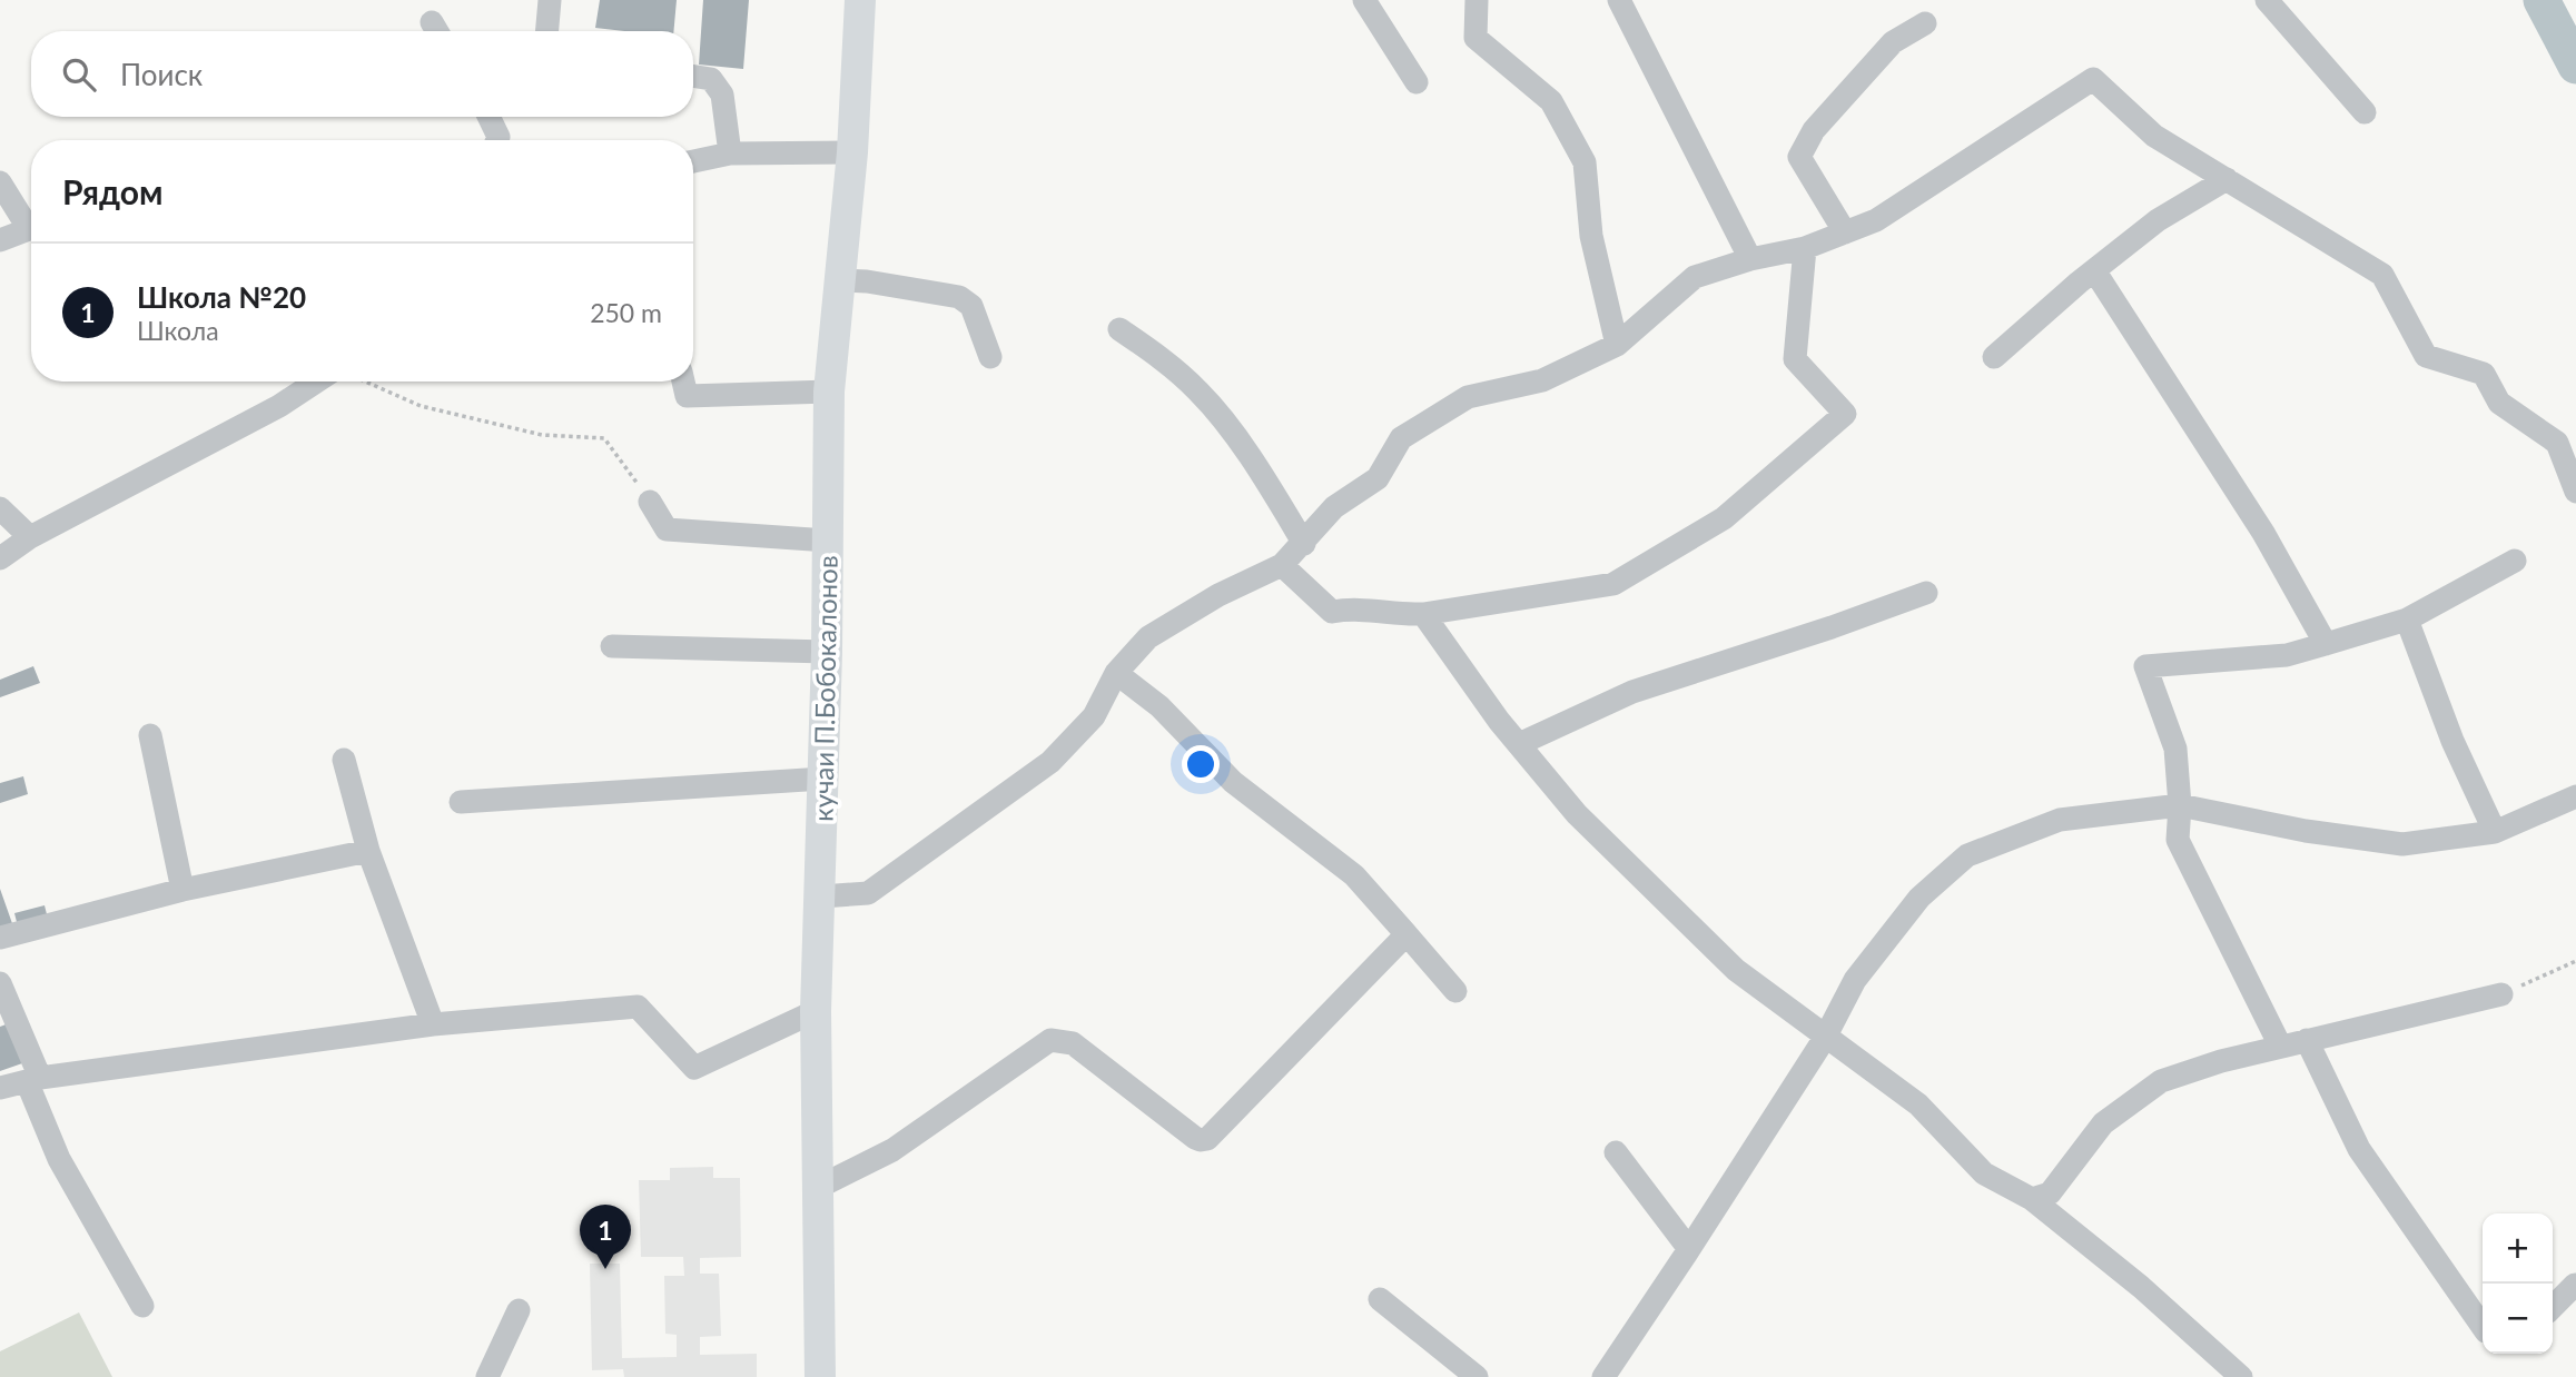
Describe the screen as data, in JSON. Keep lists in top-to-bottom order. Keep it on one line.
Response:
{"streets":{"main road":["кучаи П.Бобокалонов"]},"page":{"search":"Поиск","heading":"Рядом","list":[{"mark":"1","name":"Школа №20","note":"Школа","value":"250 m"}],"pins":"1","map_buttons":["+","−"]}}
